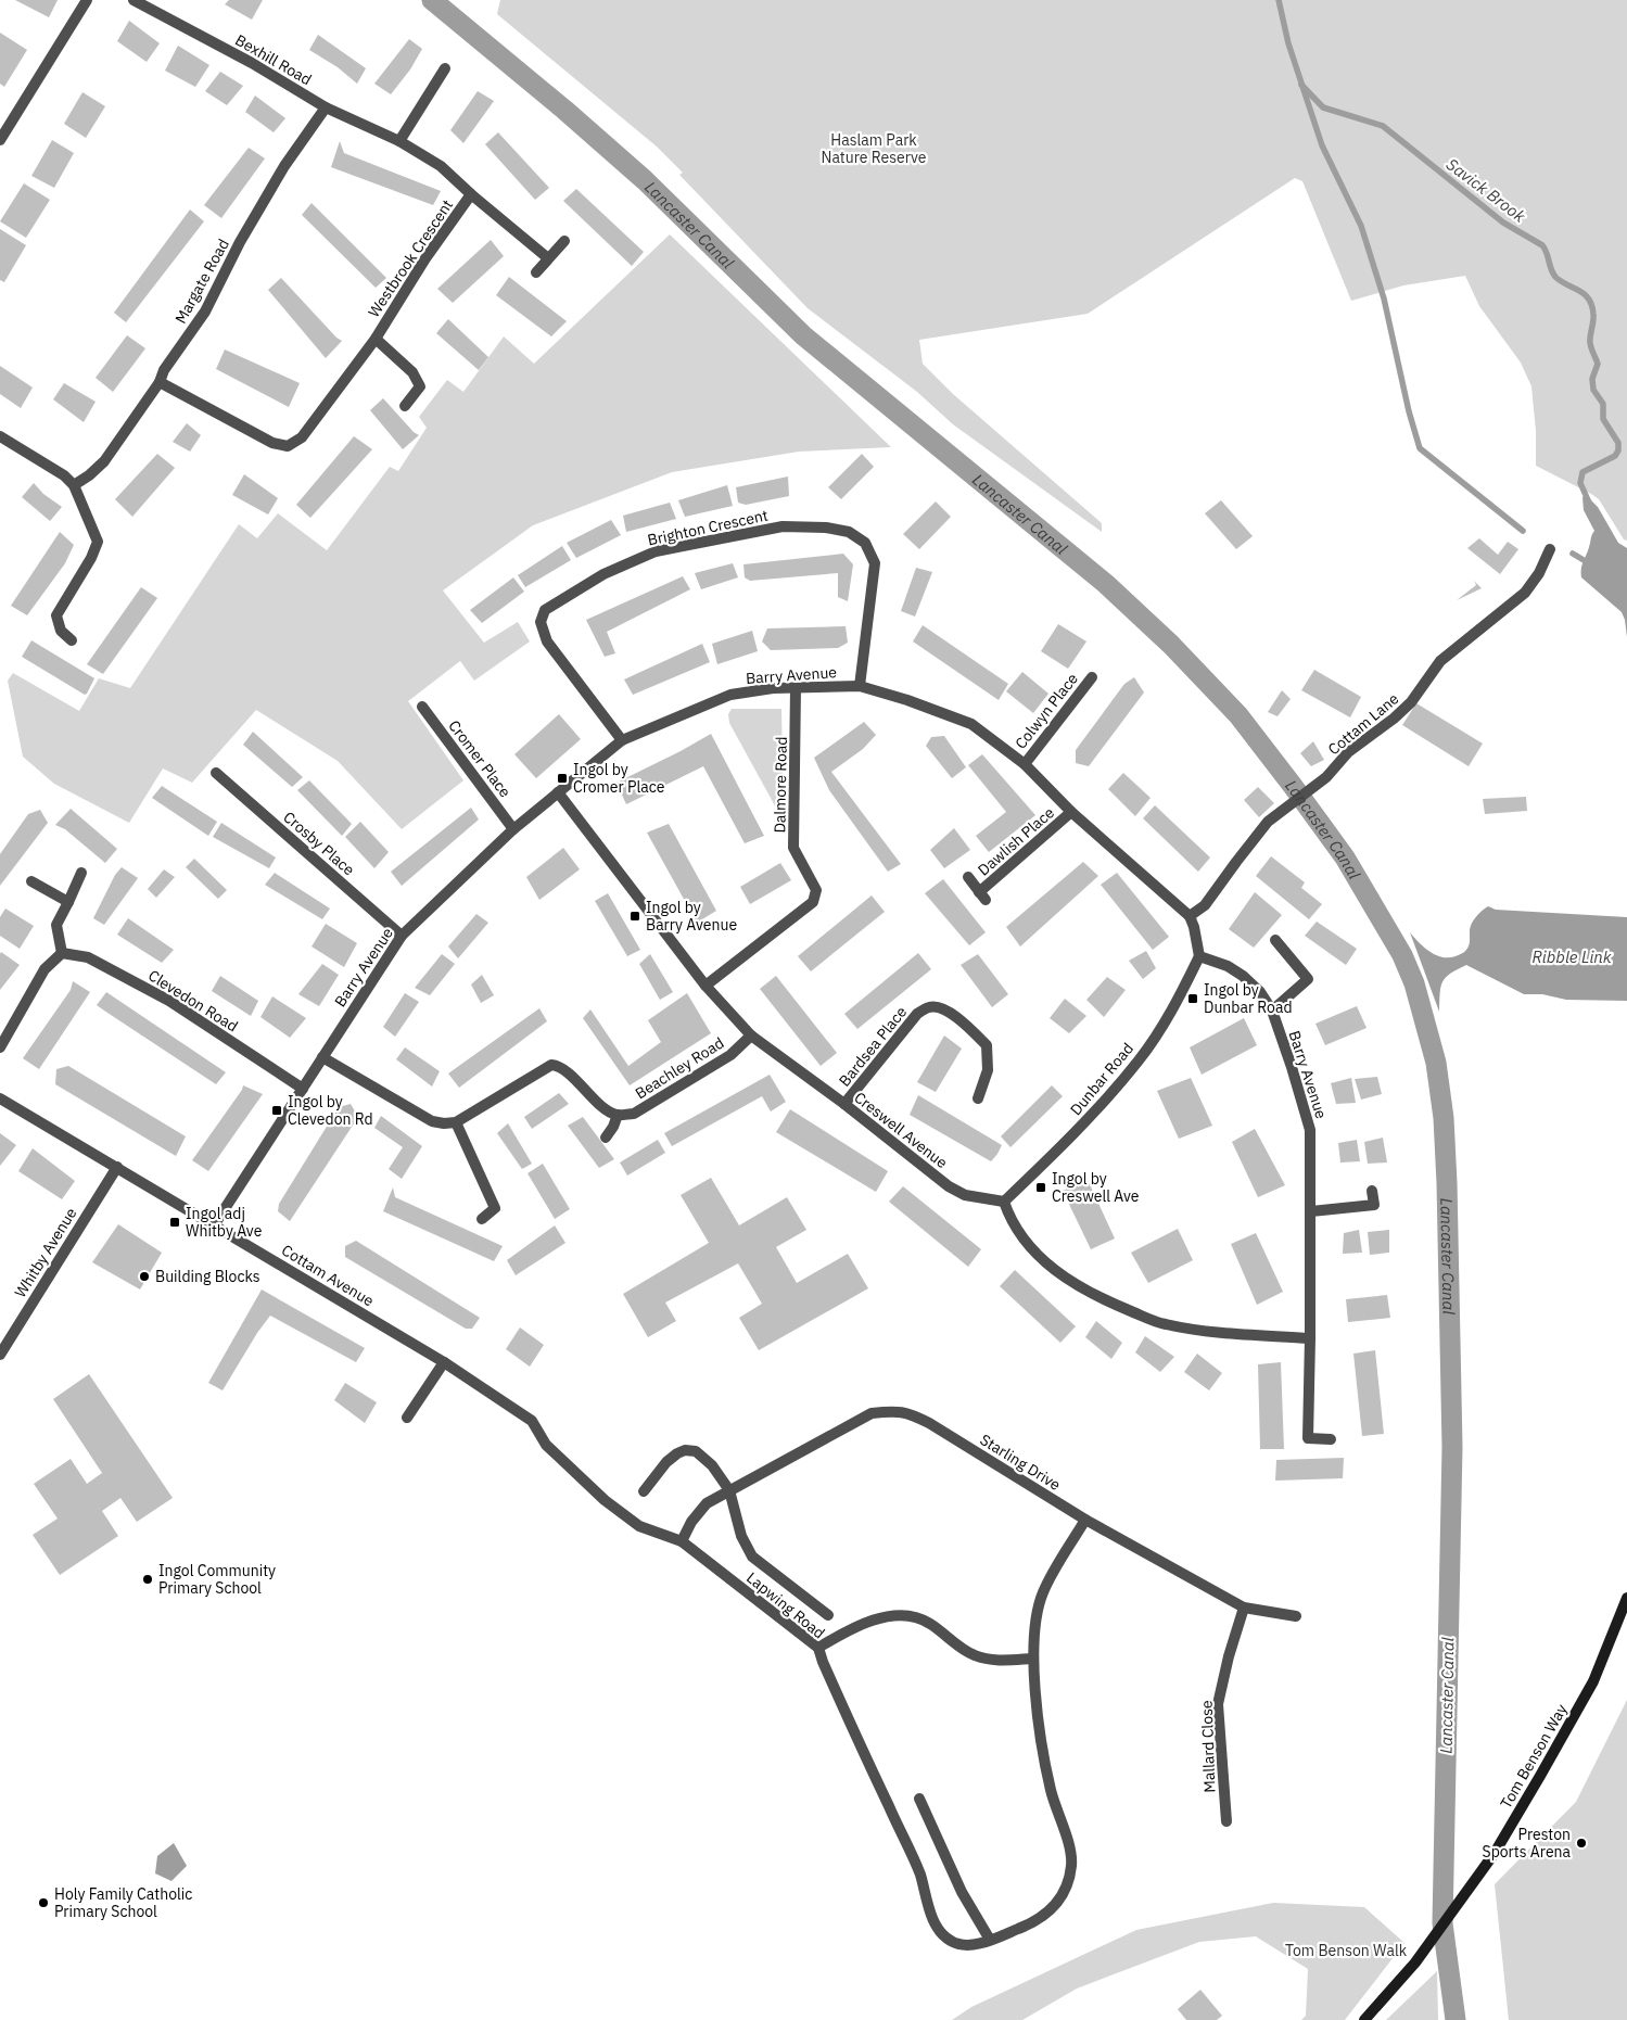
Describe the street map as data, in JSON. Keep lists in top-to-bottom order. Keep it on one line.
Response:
{"streets":{"main road":["Tom Benson Way"],"street":["Bexhill Road","Westbrook Crescent","Margate Road","Brighton Crescent","Barry Avenue","Colwyn Place","Cottam Lane","Cromer Place","Dalmore Road","Dawlish Place","Crosby Place","Clevedon Road","Bardsea Place","Beachley Road","Dunbar Road","Creswell Avenue","Whitby Avenue","Cottam Avenue","Starling Drive","Lapwing Road","Mallard Close"]},"crossings":[["Bexhill Road","Westbrook Crescent"],["Bexhill Road","Margate Road"],["Westbrook Crescent","Margate Road"],["Brighton Crescent","Barry Avenue"],["Barry Avenue","Colwyn Place"],["Barry Avenue","Cottam Lane"],["Barry Avenue","Cromer Place"],["Barry Avenue","Dalmore Road"],["Barry Avenue","Dawlish Place"],["Barry Avenue","Crosby Place"],["Barry Avenue","Clevedon Road"],["Barry Avenue","Dunbar Road"],["Barry Avenue","Creswell Avenue"],["Barry Avenue","Cottam Avenue"],["Dalmore Road","Creswell Avenue"],["Bardsea Place","Creswell Avenue"],["Beachley Road","Creswell Avenue"],["Dunbar Road","Creswell Avenue"],["Whitby Avenue","Cottam Avenue"],["Cottam Avenue","Lapwing Road"],["Starling Drive","Lapwing Road"],["Starling Drive","Mallard Close"]],"water":["Savick Brook","Lancaster Canal","Ribble Link"],"parks":["Haslam Park Nature Reserve","Tom Benson Walk"],"places":{"transit":["Ingol by Cromer Place","Ingol by Barry Avenue","Ingol by Dunbar Road","Ingol by Clevedon Rd","Ingol by Creswell Ave","Ingol adj Whitby Ave"],"other":["Building Blocks","Ingol Community Primary School","Preston Sports Arena","Holy Family Catholic Primary School"]}}
